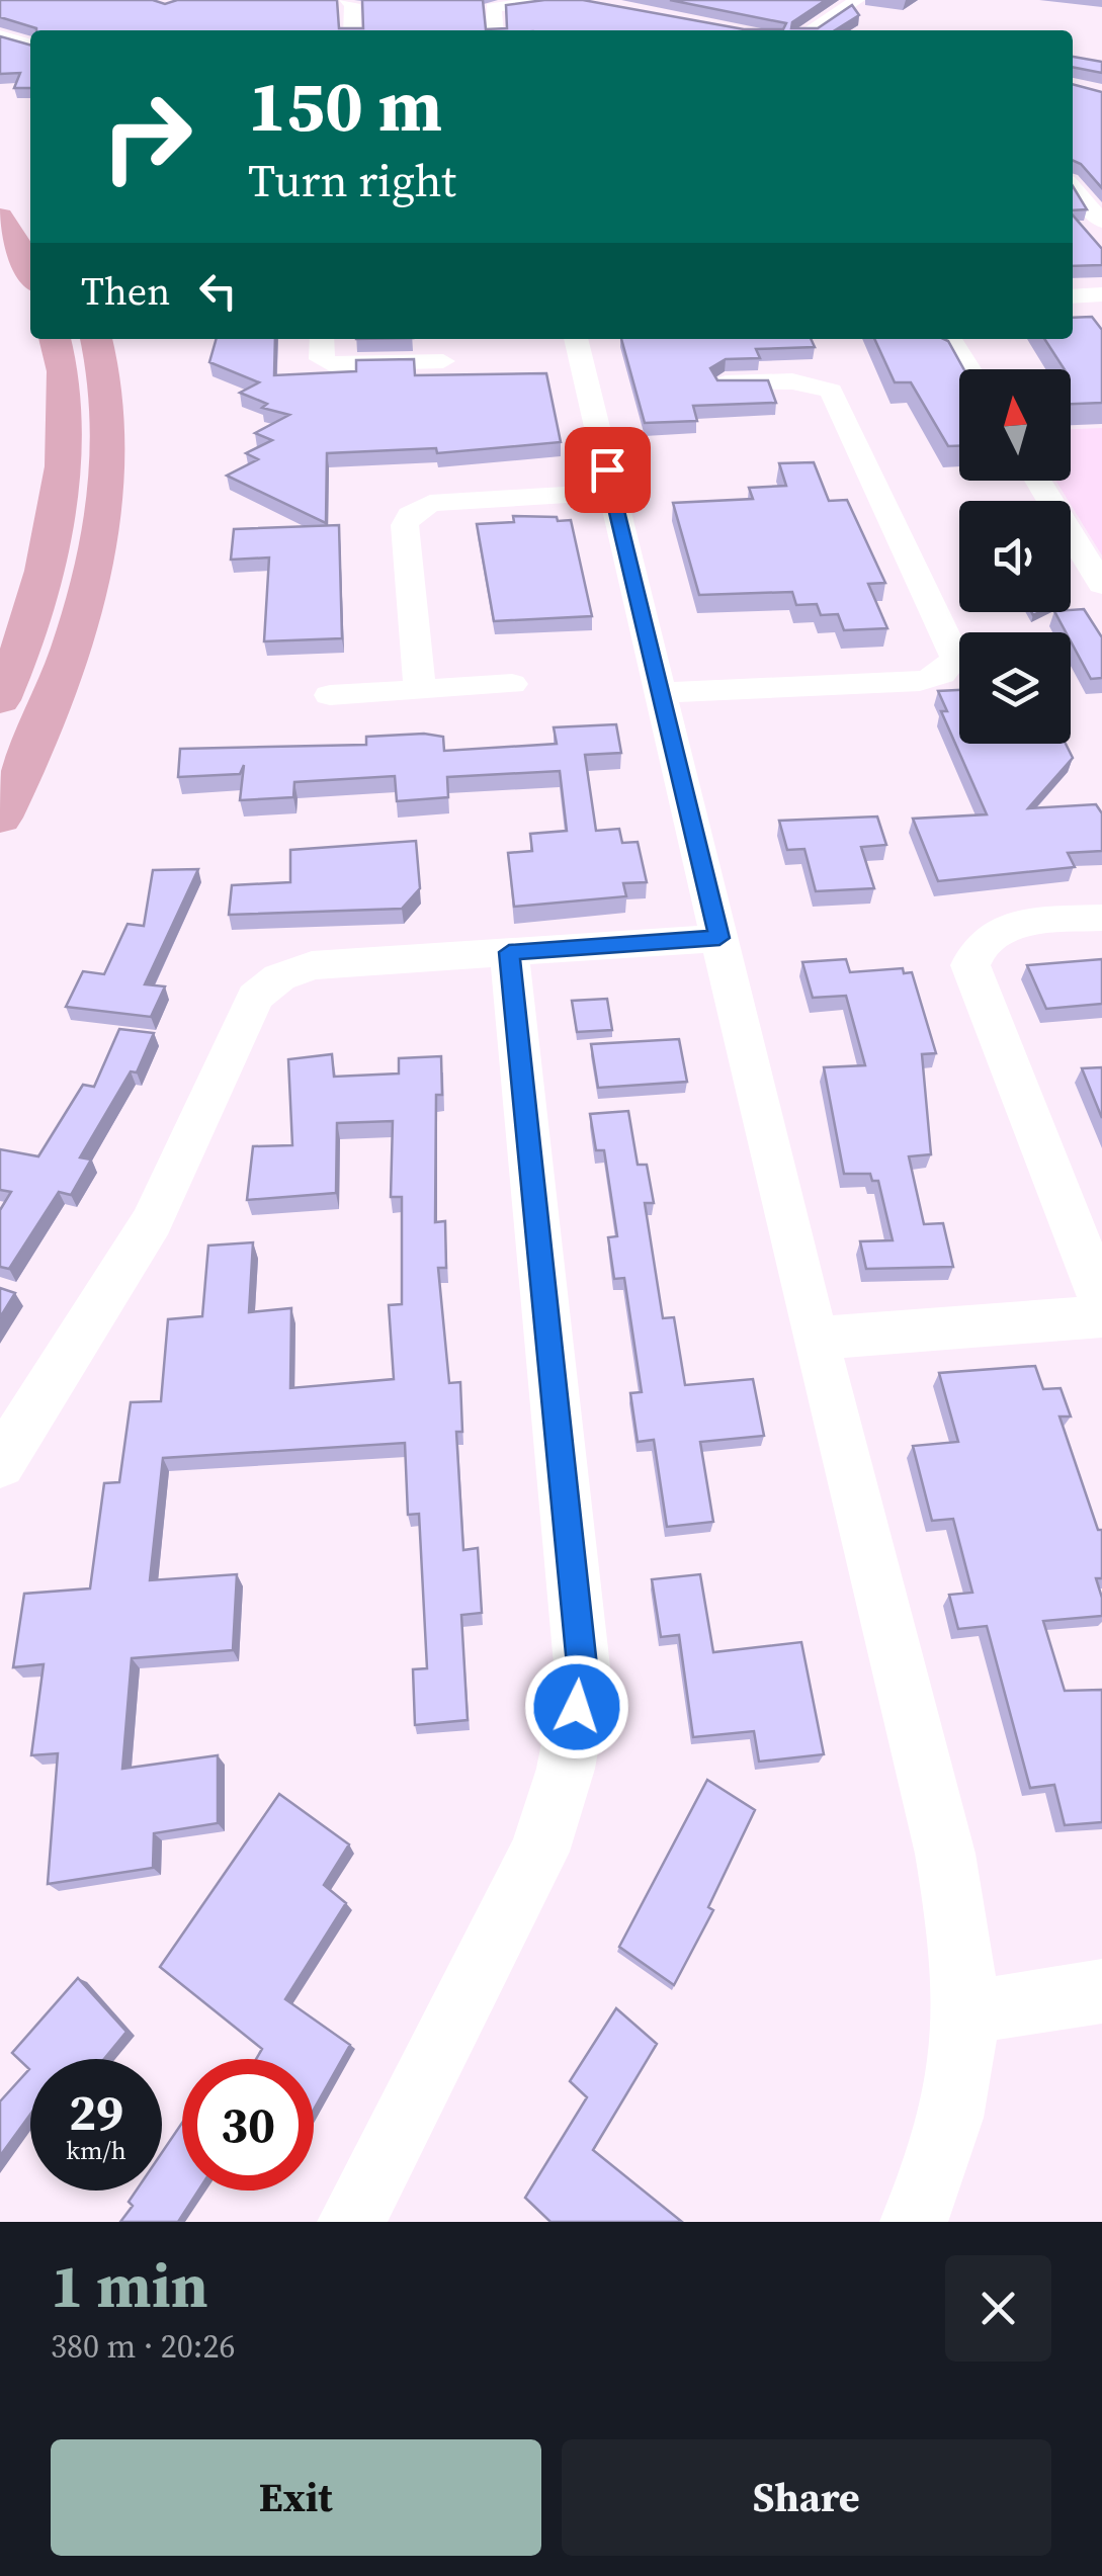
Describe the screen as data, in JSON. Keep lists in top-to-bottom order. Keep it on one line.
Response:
{"north":"top","page":{"turn":["150 m","Turn right"],"then":"Then","speed":"29 km/h","limit":"30","heading":["1 min","380 m · 20:26"],"buttons":["Exit","Share"]}}
